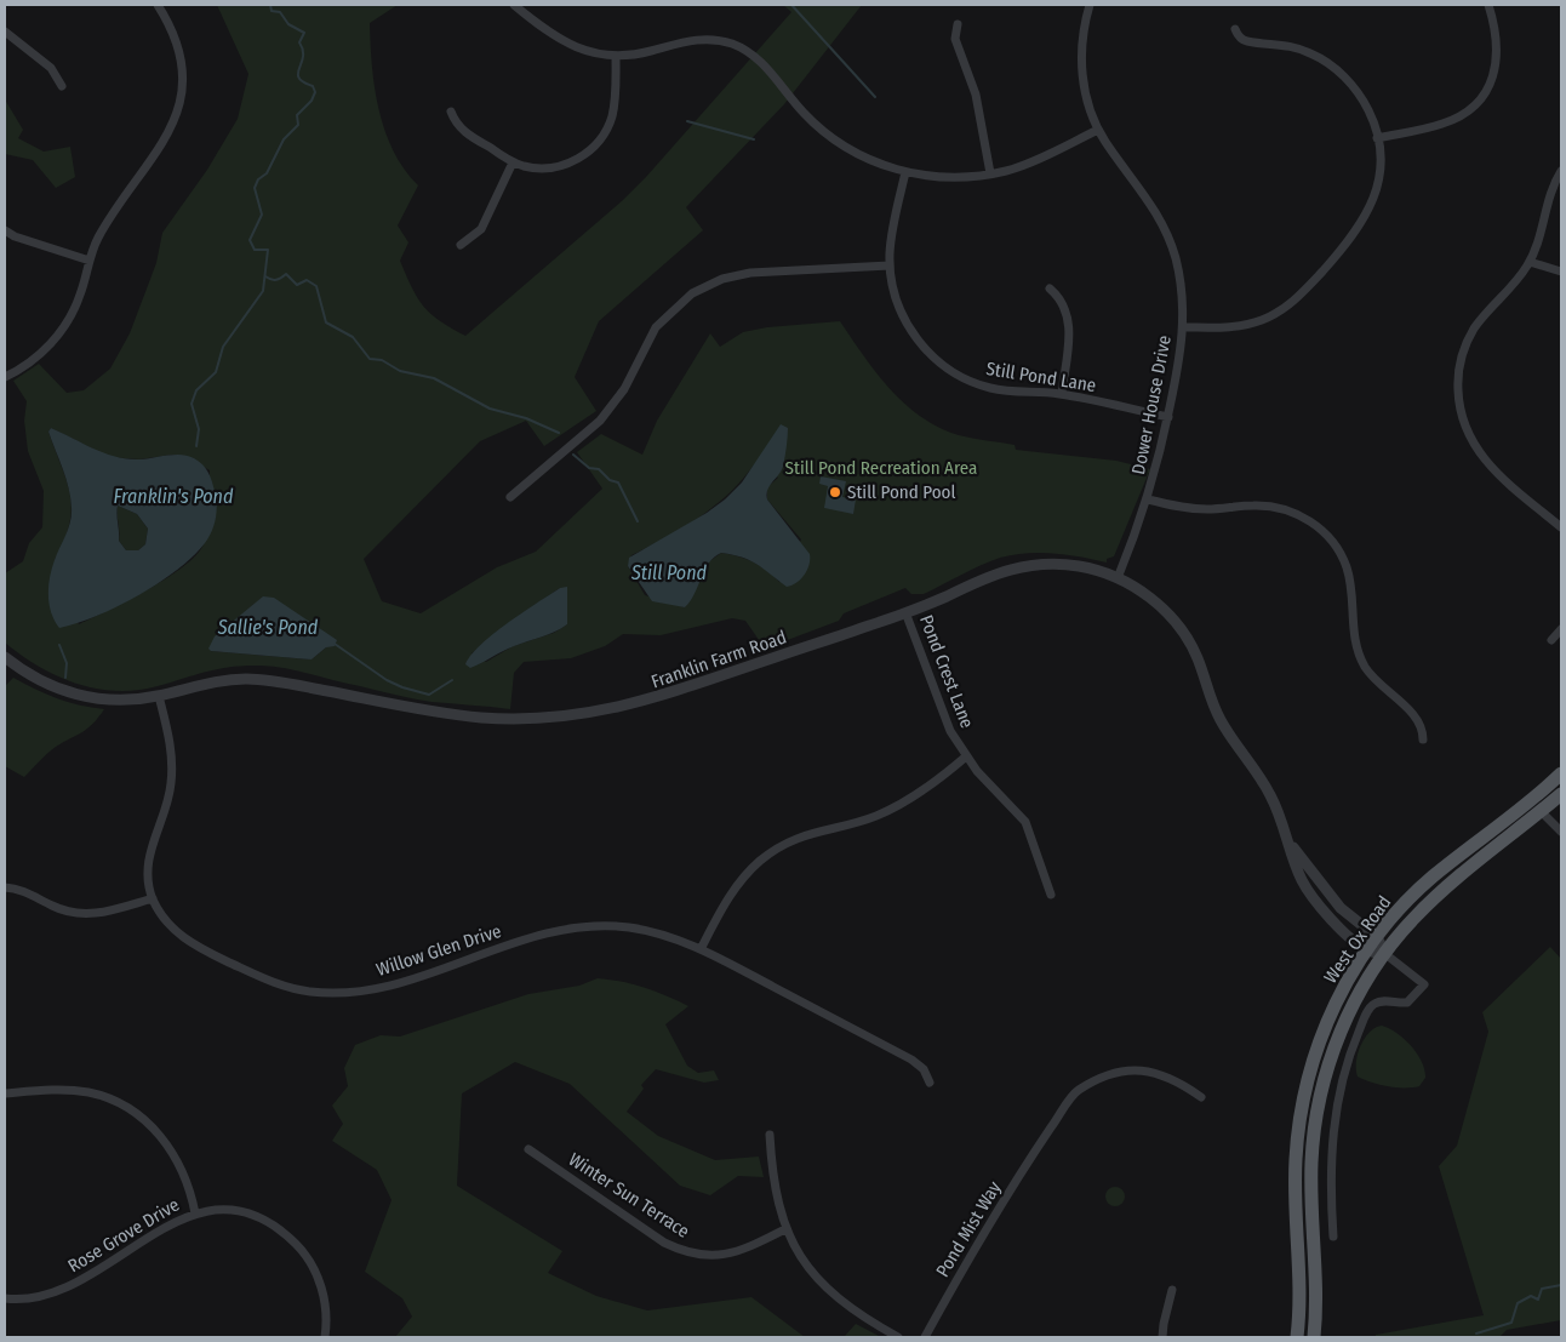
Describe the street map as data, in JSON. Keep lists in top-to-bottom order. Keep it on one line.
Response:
{"streets":{"main road":["West Ox Road"],"street":["Still Pond Lane","Dower House Drive","Franklin Farm Road","Pond Crest Lane","Willow Glen Drive","Winter Sun Terrace","Pond Mist Way","Rose Grove Drive"]},"crossings":[["Still Pond Lane","Dower House Drive"],["Dower House Drive","Franklin Farm Road"],["Franklin Farm Road","Pond Crest Lane"],["Franklin Farm Road","West Ox Road"],["Franklin Farm Road","Willow Glen Drive"]],"water":["Franklin's Pond","Still Pond","Sallie's Pond"],"parks":["Still Pond Recreation Area"],"places":["Still Pond Pool"]}
